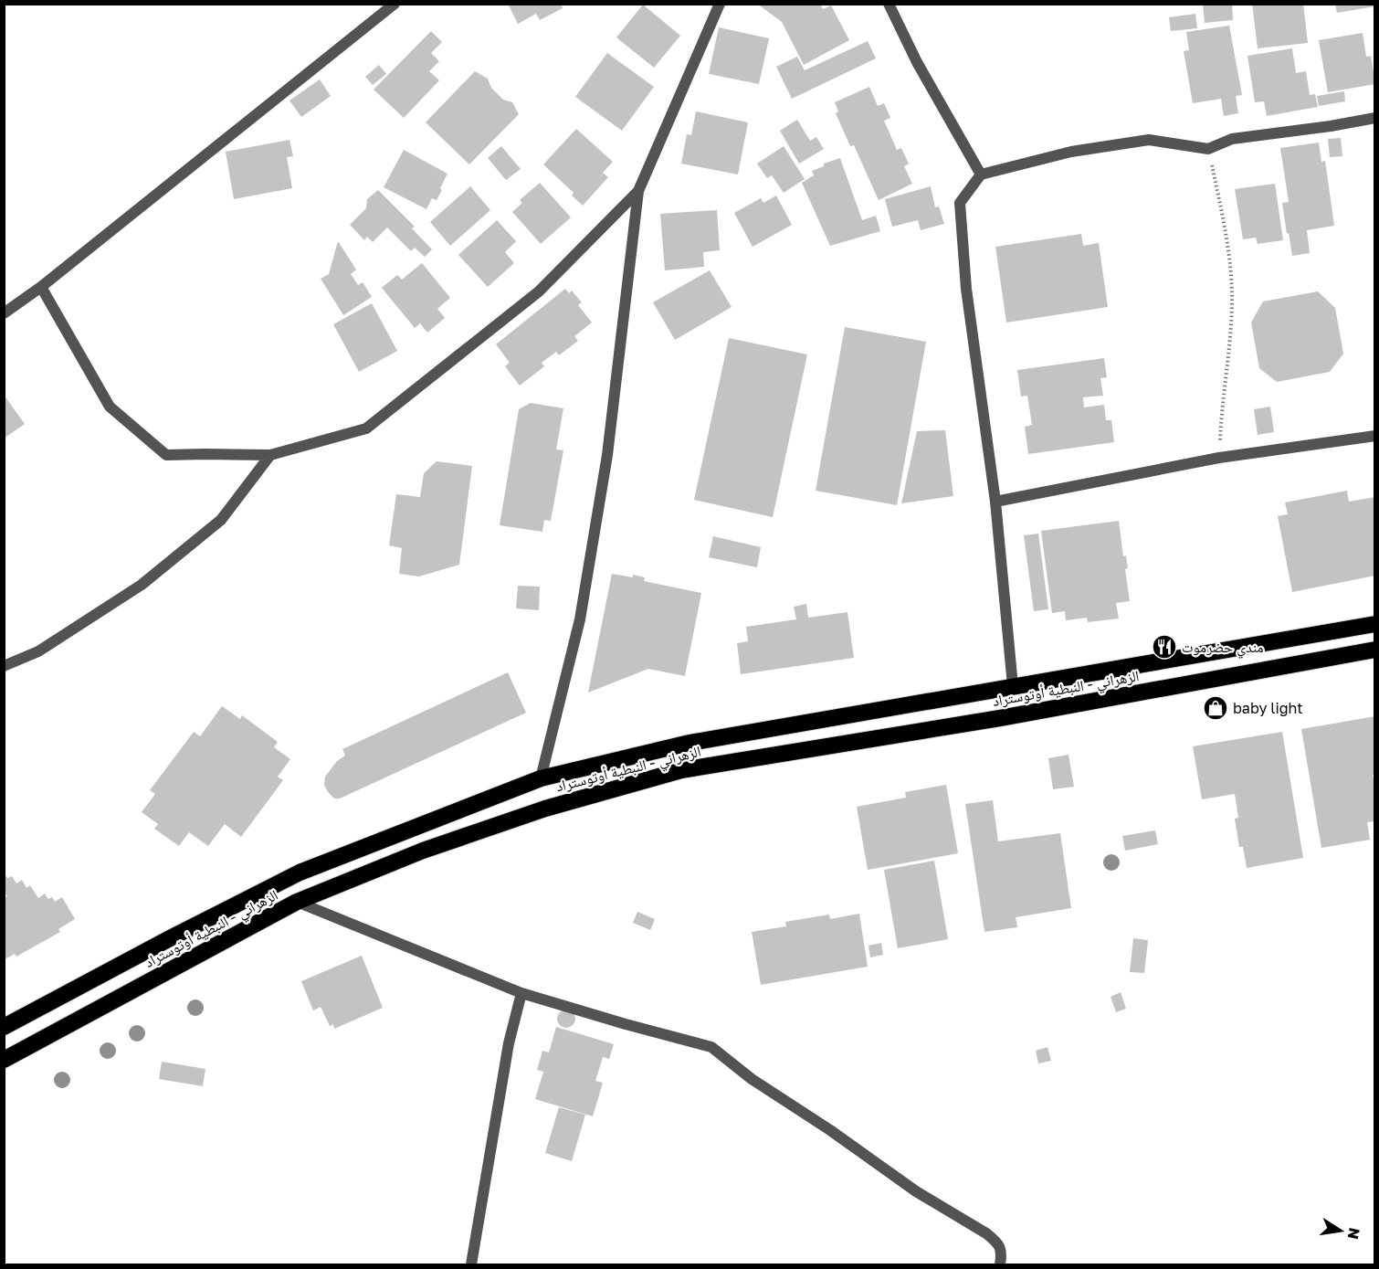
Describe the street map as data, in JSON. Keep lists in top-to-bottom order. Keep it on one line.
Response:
{"streets":{"highway":["الزهراني - النبطية أوتوستراد"]},"places":{"restaurant":["مندي حضرموت"],"shop":["baby light"]},"north":"right"}
